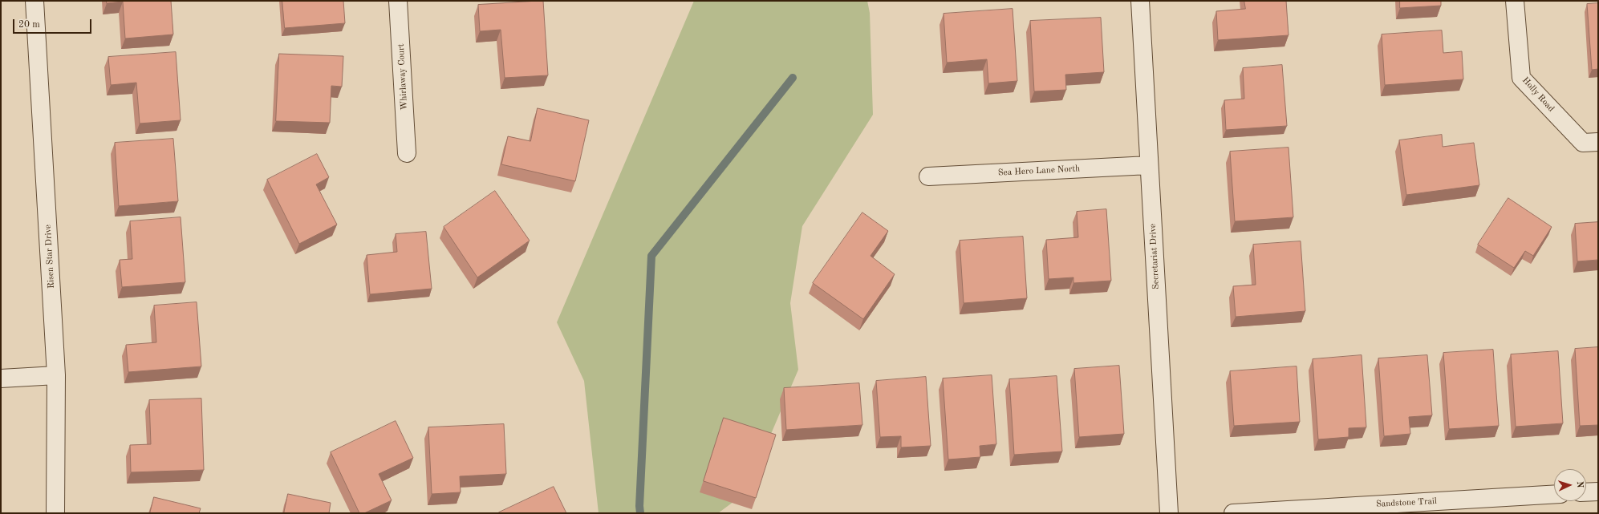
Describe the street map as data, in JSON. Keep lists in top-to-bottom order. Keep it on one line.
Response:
{"streets":{"street":["Whirlaway Court","Holly Road","Sea Hero Lane North","Risen Star Drive","Secretariat Drive","Sandstone Trail"]},"crossings":[["Sea Hero Lane North","Secretariat Drive"]],"scale_bar":"20 m","north":"right"}
